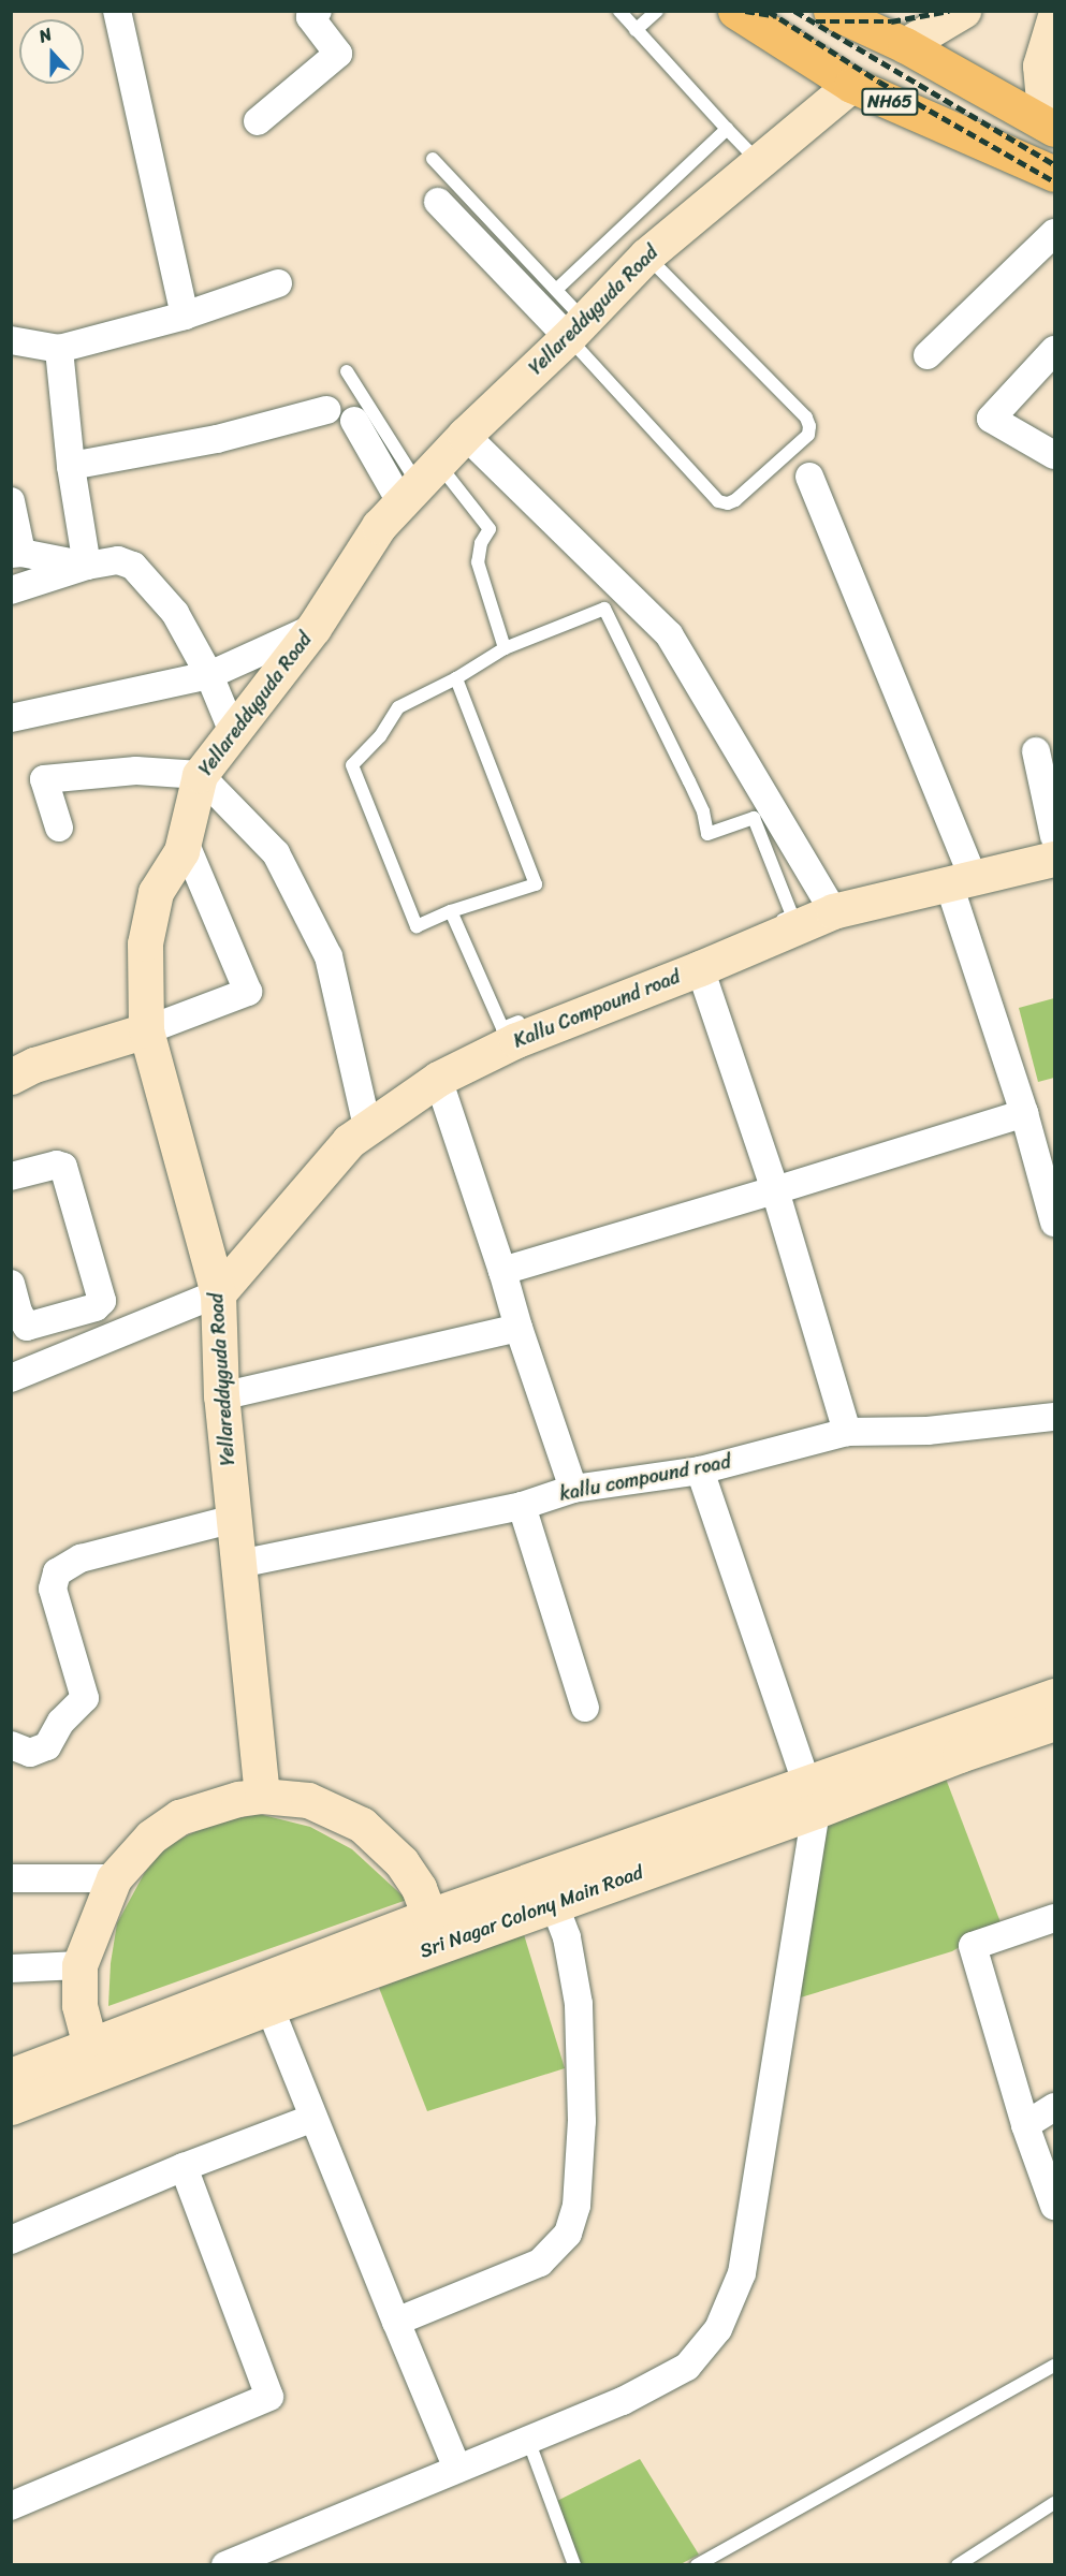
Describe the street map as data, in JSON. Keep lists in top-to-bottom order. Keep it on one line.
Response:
{"streets":{"highway":["NH65"],"street":["Yellareddyguda Road","Kallu Compound road","kallu compound road","Sri Nagar Colony Main Road"]},"crossings":[["NH65","Yellareddyguda Road"],["Yellareddyguda Road","Kallu Compound road"],["Yellareddyguda Road","kallu compound road"]],"north":"top"}
